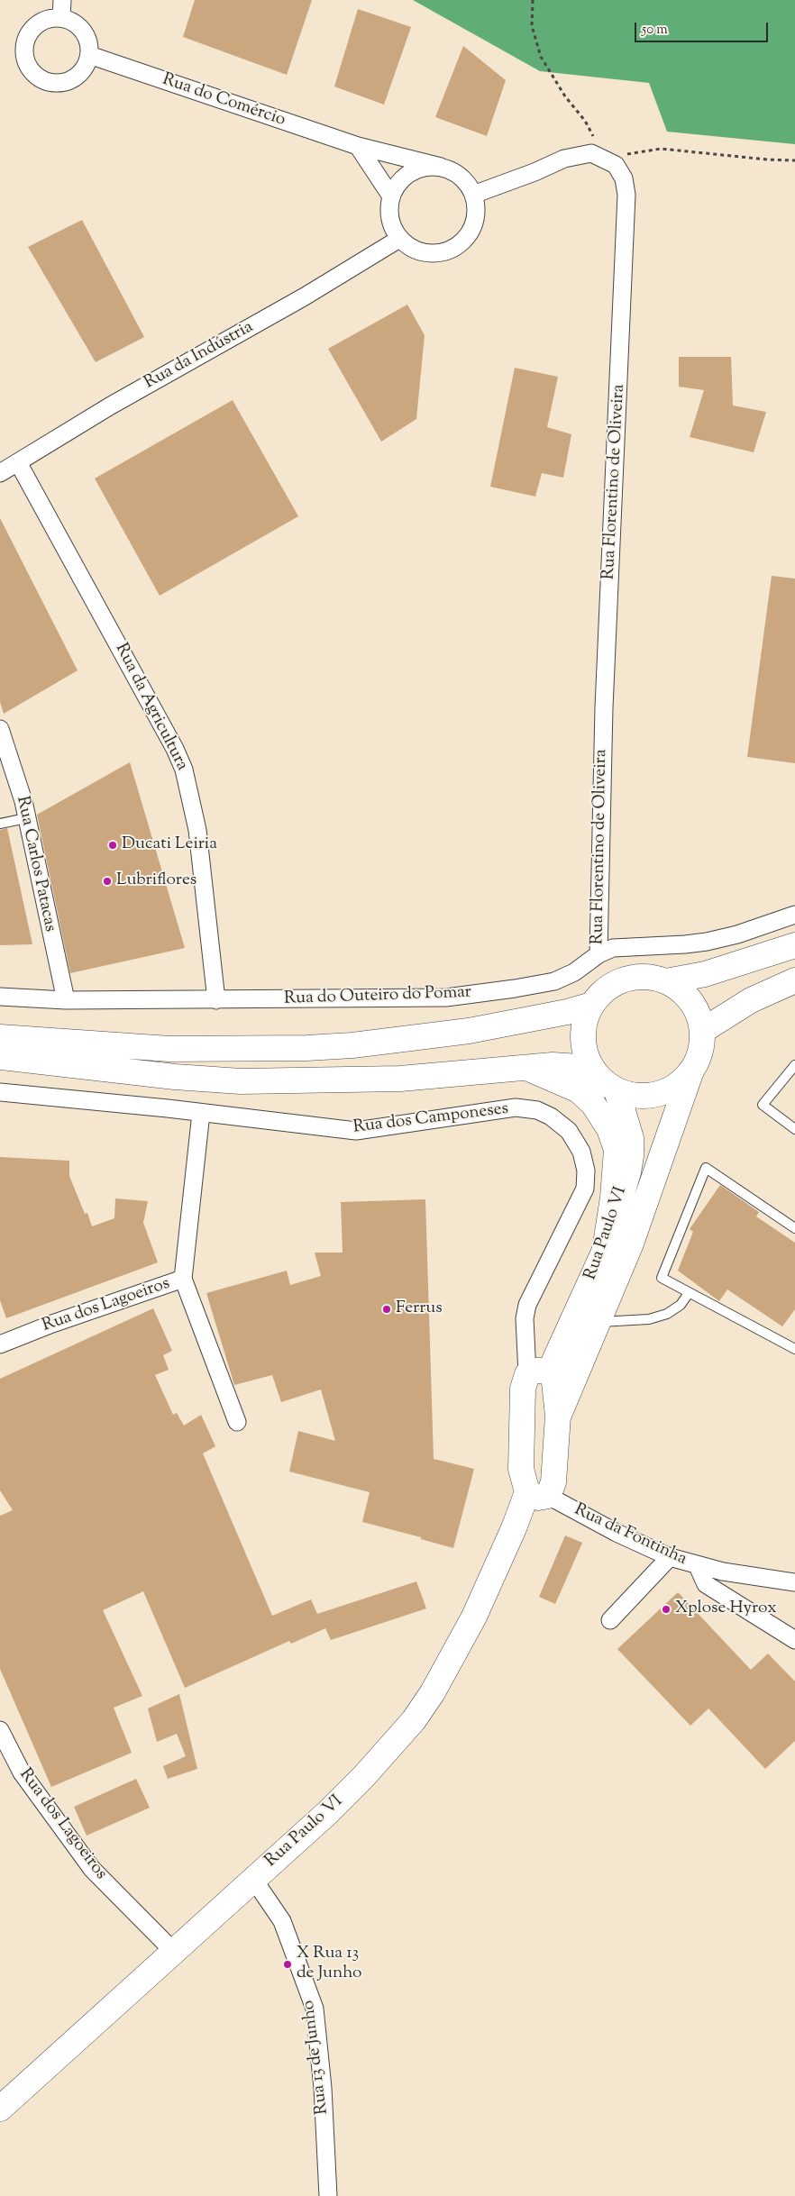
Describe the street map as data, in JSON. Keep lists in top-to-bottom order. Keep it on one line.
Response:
{"streets":{"main road":["Rua Paulo VI"],"street":["Rua do Comércio","Rua da Indústria","Rua Florentino de Oliveira","Rua da Agricultura","Rua Carlos Patacas","Rua do Outeiro do Pomar","Rua dos Camponeses","Rua dos Lagoeiros","Rua da Fontinha","Rua 13 de Junho"]},"crossings":[["Rua do Comércio","Rua da Indústria"],["Rua da Indústria","Rua da Agricultura"],["Rua Florentino de Oliveira","Rua do Outeiro do Pomar"],["Rua da Agricultura","Rua do Outeiro do Pomar"],["Rua Carlos Patacas","Rua do Outeiro do Pomar"],["Rua dos Camponeses","Rua Paulo VI"],["Rua dos Camponeses","Rua dos Lagoeiros"],["Rua Paulo VI","Rua dos Lagoeiros"],["Rua Paulo VI","Rua da Fontinha"],["Rua Paulo VI","Rua 13 de Junho"]],"places":["Ducati Leiria","Lubriflores","Ferrus","Xplose Hyrox","X Rua 13 de Junho"],"scale_bar":"50 m"}
